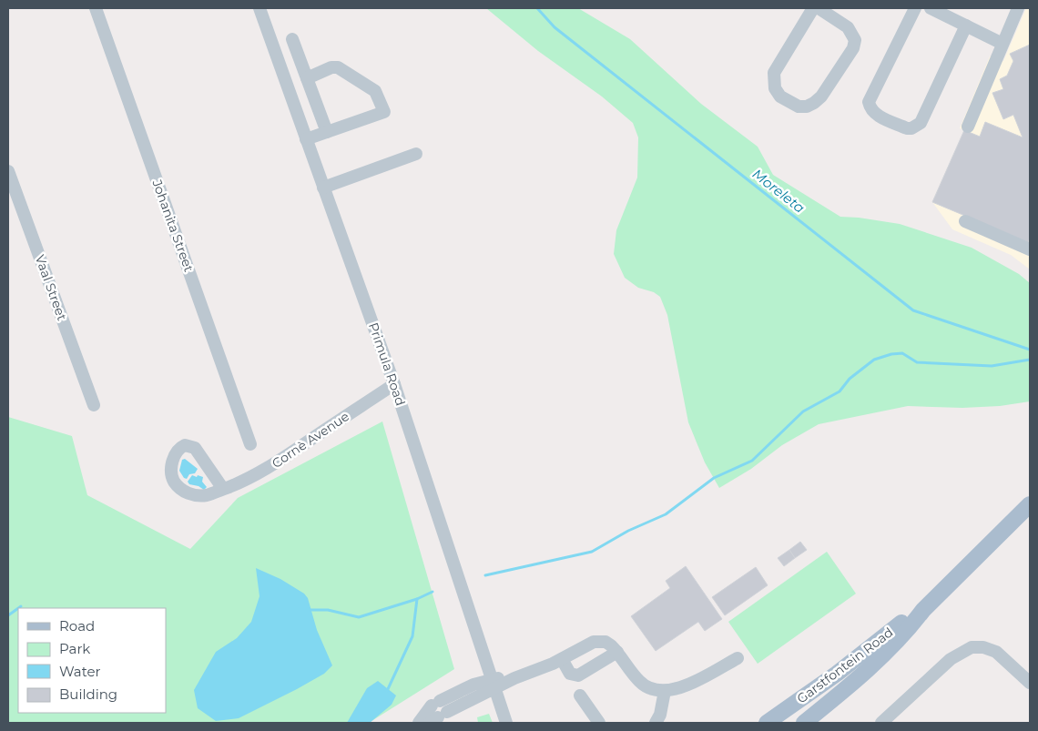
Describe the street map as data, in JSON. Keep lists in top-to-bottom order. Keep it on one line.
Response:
{"streets":{"main road":["Garstfontein Road"],"street":["Johanita Street","Vaal Street","Primula Road","Cornè Avenue"]},"crossings":[["Primula Road","Cornè Avenue"]],"water":["Moreleta"],"legend":["Road","Park","Water","Building"]}
